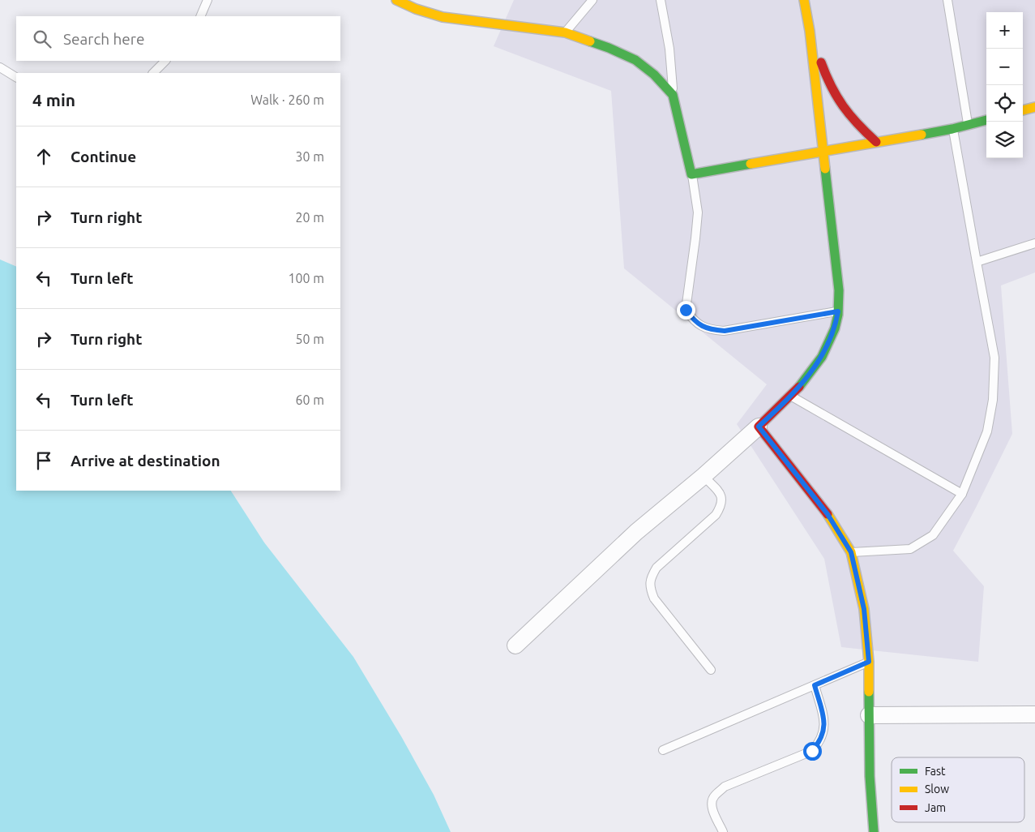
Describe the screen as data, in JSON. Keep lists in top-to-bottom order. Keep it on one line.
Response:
{"legend":["Fast","Slow","Jam"],"page":{"map_buttons":["+","−"],"search":"Search here","heading":["4 min","Walk · 260 m"],"list":[["Continue","30 m"],["Turn right","20 m"],["Turn left","100 m"],["Turn right","50 m"],["Turn left","60 m"],"Arrive at destination"]}}
